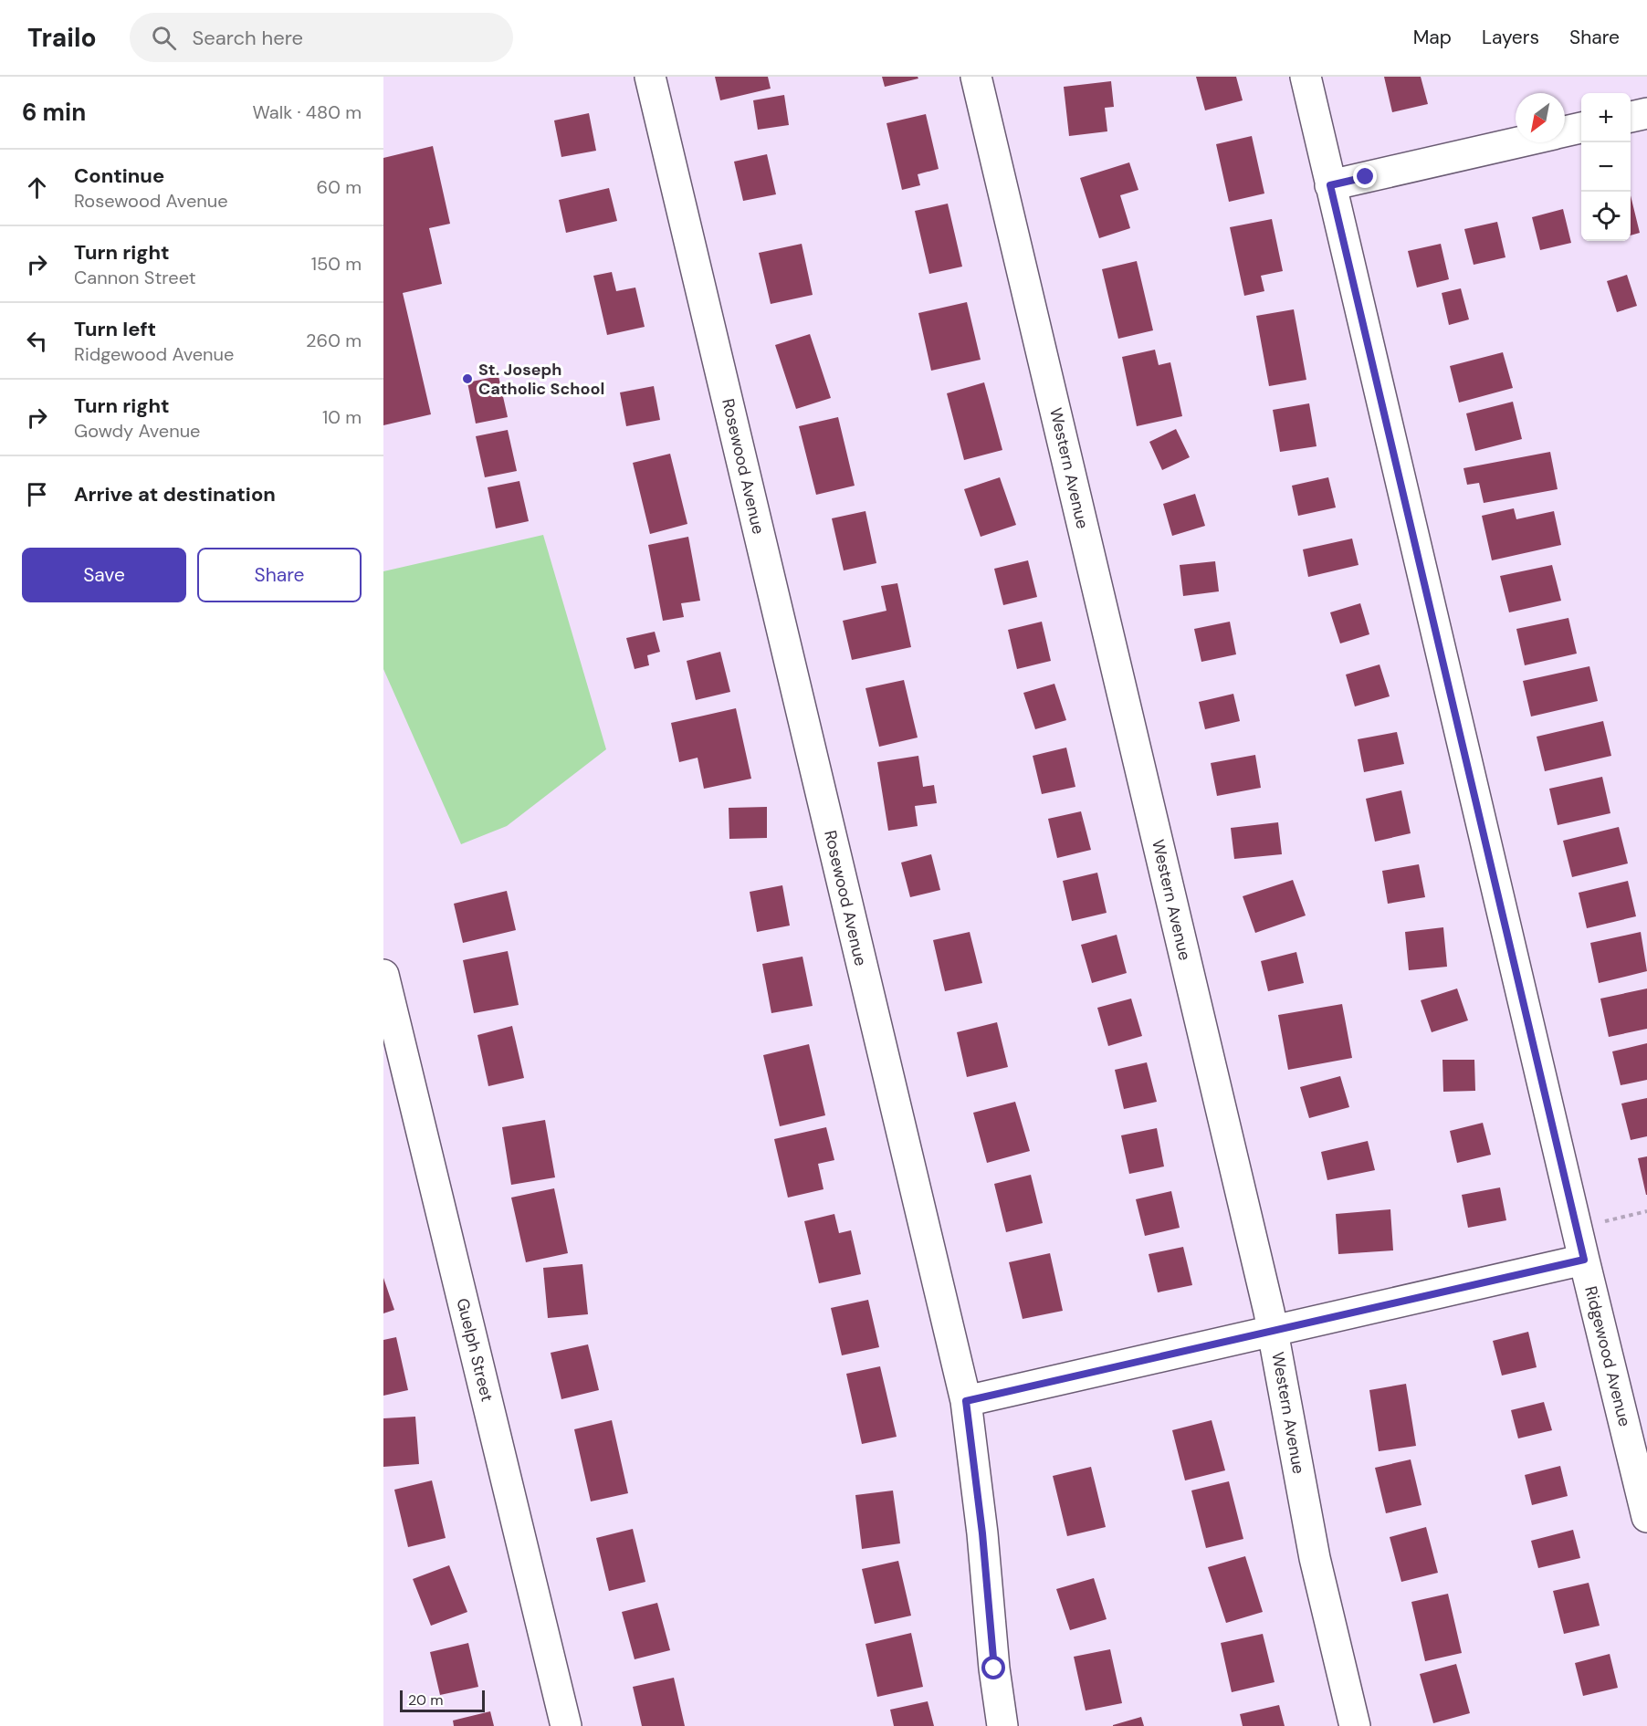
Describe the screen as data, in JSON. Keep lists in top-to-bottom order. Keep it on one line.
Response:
{"streets":{"street":["Rosewood Avenue","Western Avenue","Guelph Street","Ridgewood Avenue"]},"places":["St. Joseph Catholic School"],"scale_bar":"20 m","north":"bottom left","page":{"header":"Trailo","search":"Search here","nav":["Map","Layers","Share"],"heading":["6 min","Walk · 480 m"],"map_buttons":["+","−"],"list":[["Continue","Rosewood Avenue","60 m"],["Turn right","Cannon Street","150 m"],["Turn left","Ridgewood Avenue","260 m"],["Turn right","Gowdy Avenue","10 m"],"Arrive at destination"],"buttons":["Save","Share"],"scale":"20 m"}}
